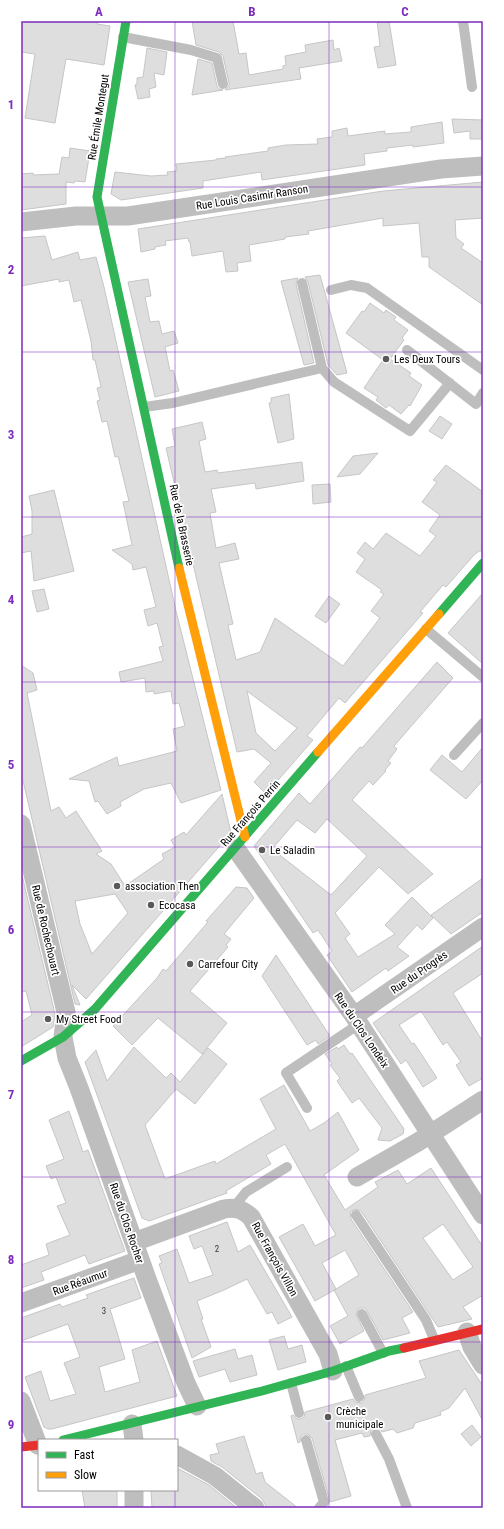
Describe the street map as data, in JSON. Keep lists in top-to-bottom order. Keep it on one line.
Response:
{"streets":{"main road":["Rue Émile Montegut","Rue de la Brasserie","Rue François Perrin"],"street":["Rue Louis Casimir Ranson","Rue de Rochechouart","Rue du Progrès","Rue du Clos Londeix","Rue du Clos Rocher","Rue François Villon","Rue Réaumur"]},"crossings":[["Rue Émile Montegut","Rue Louis Casimir Ranson"],["Rue Émile Montegut","Rue de la Brasserie"],["Rue Louis Casimir Ranson","Rue de la Brasserie"],["Rue de la Brasserie","Rue François Perrin"],["Rue de la Brasserie","Rue du Clos Londeix"],["Rue François Perrin","Rue de Rochechouart"],["Rue François Perrin","Rue du Clos Londeix"],["Rue François Perrin","Rue du Clos Rocher"],["Rue de Rochechouart","Rue du Clos Rocher"],["Rue du Progrès","Rue du Clos Londeix"],["Rue du Clos Rocher","Rue Réaumur"]],"places":["Les Deux Tours","Le Saladin","association Then","Ecocasa","Carrefour City","My Street Food","Crèche municipale"],"house_numbers":["2","3"],"legend":["Fast","Slow"],"grid":{"columns":["A","B","C"],"rows":["1","2","3","4","5","6","7","8","9"]}}
